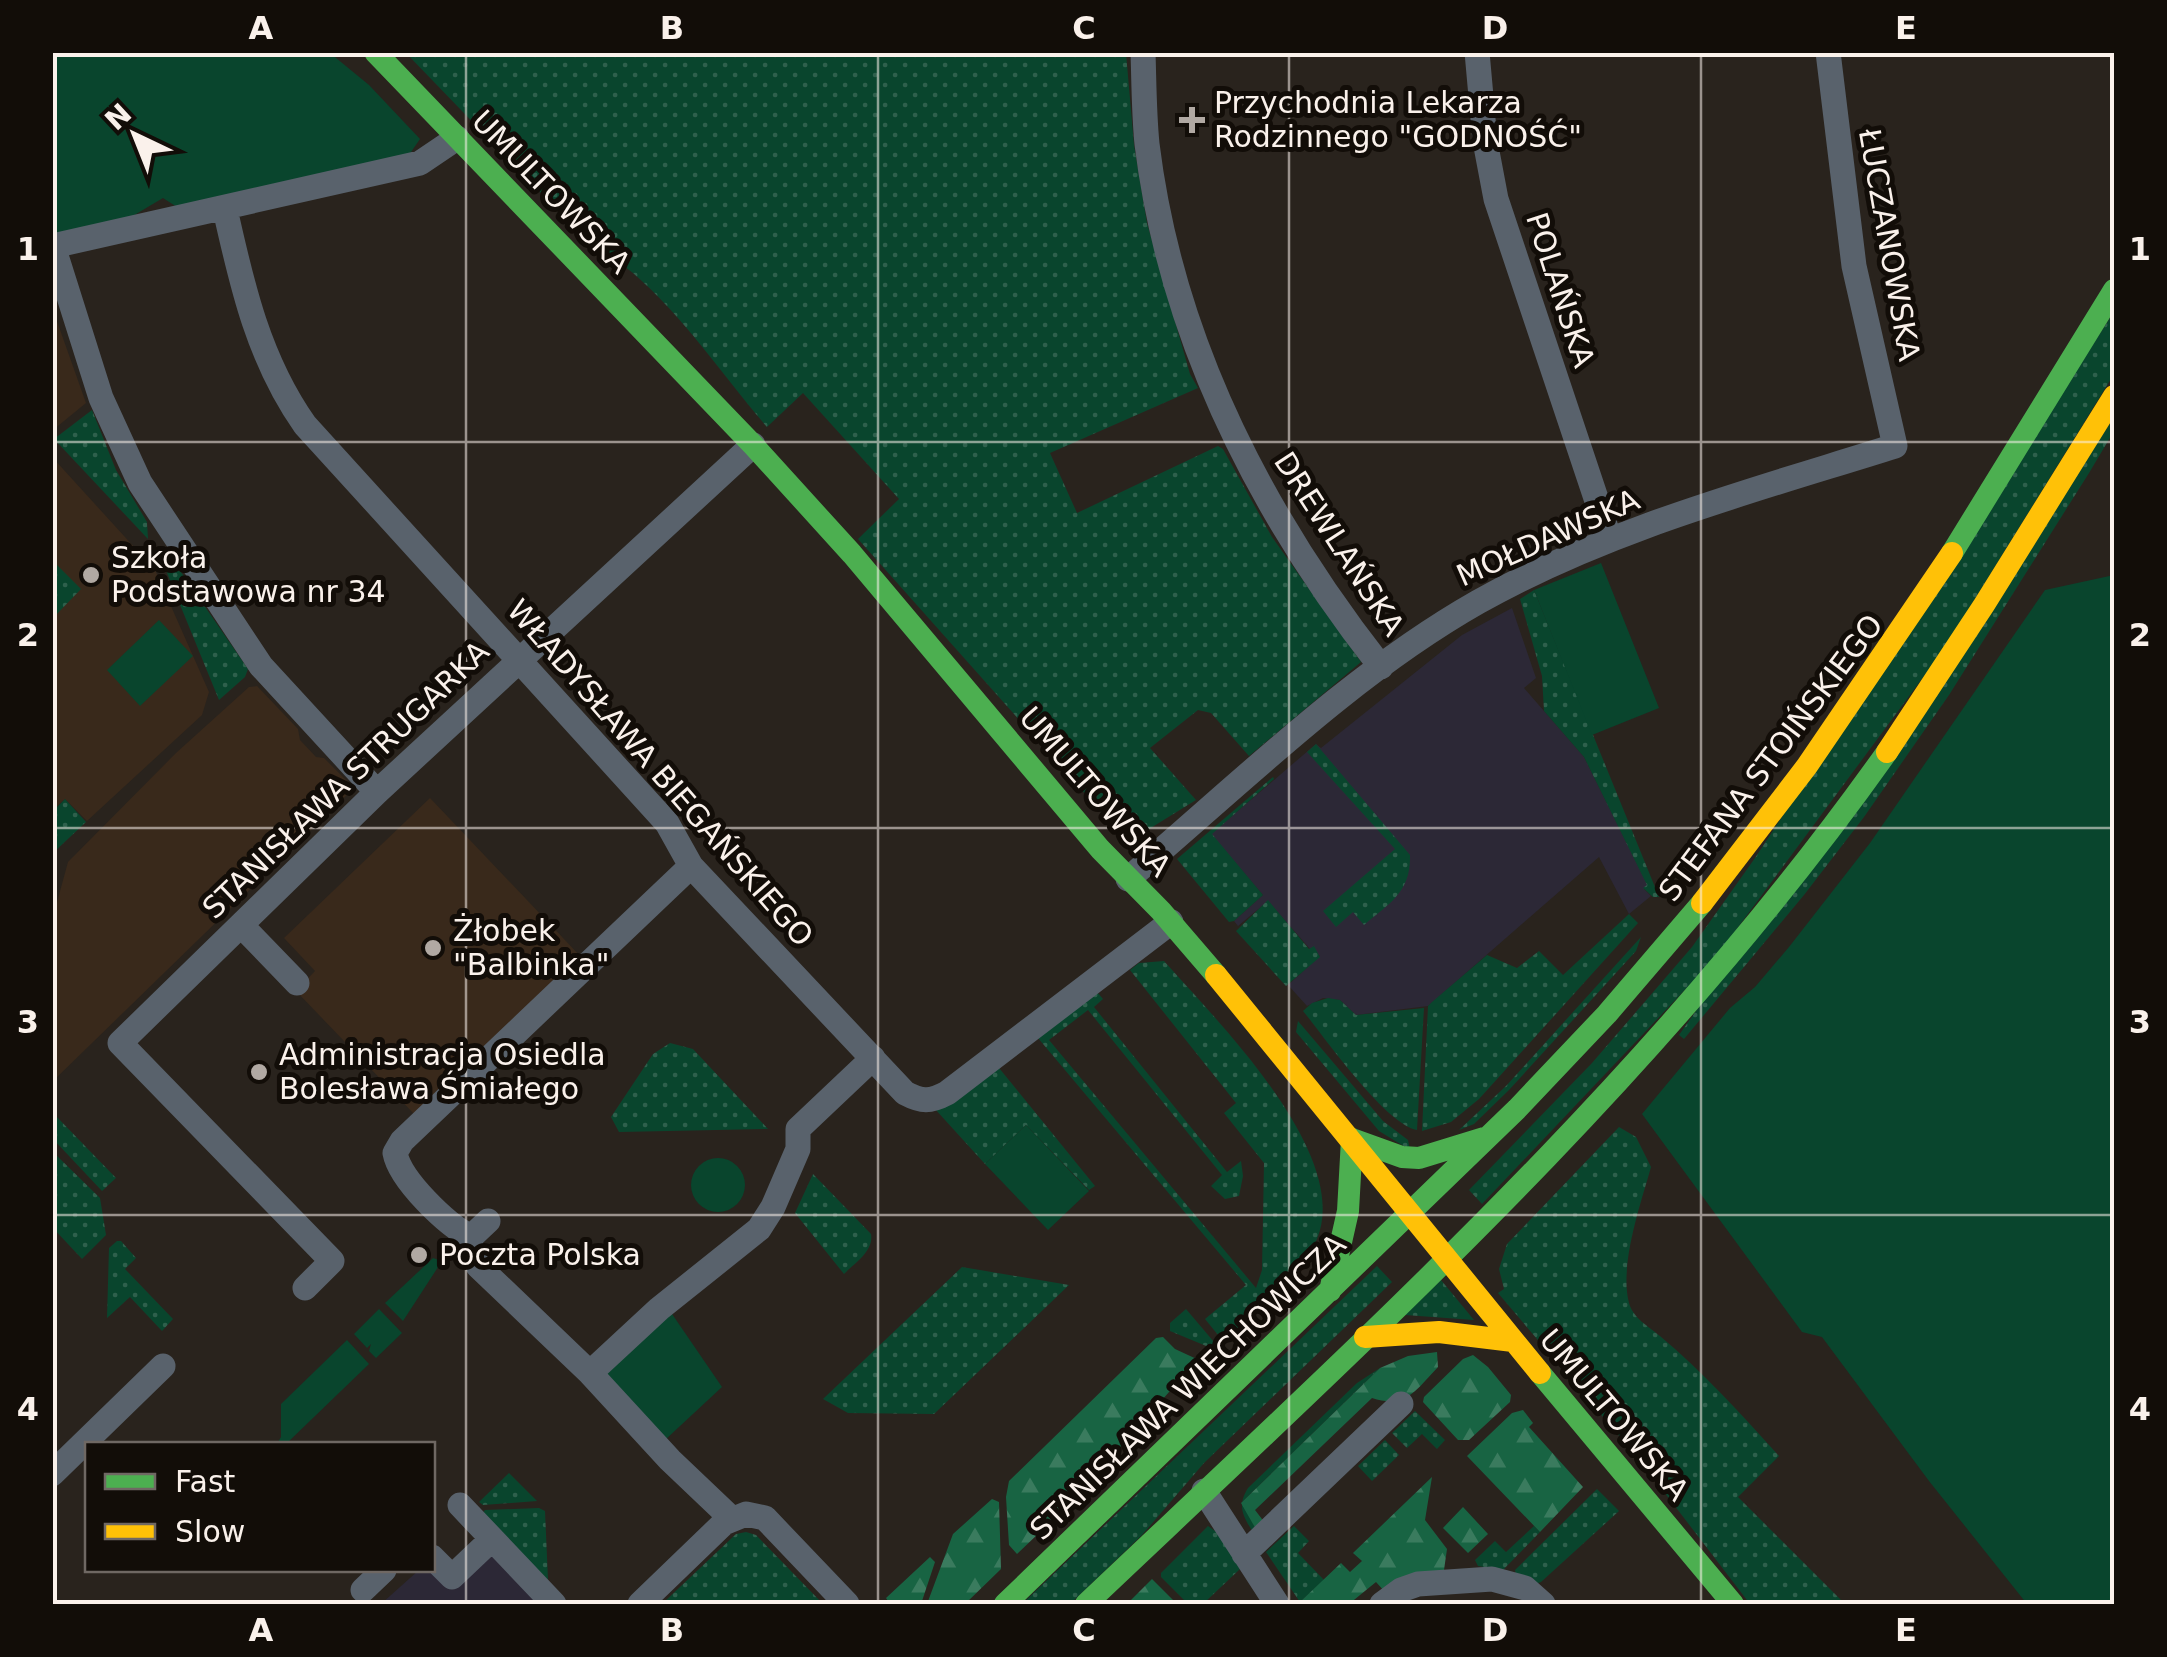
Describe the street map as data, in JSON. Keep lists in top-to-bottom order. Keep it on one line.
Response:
{"streets":{"street":["UMULTOWSKA","ŁUCZANOWSKA","POLAŃSKA","MOŁDAWSKA","DREWLAŃSKA","STEFANA STOIŃSKIEGO","WŁADYSŁAWA BIEGAŃSKIEGO","STANISŁAWA STRUGARKA","STANISŁAWA WIECHOWICZA"]},"crossings":[["UMULTOWSKA","MOŁDAWSKA"],["UMULTOWSKA","STEFANA STOIŃSKIEGO"],["UMULTOWSKA","WŁADYSŁAWA BIEGAŃSKIEGO"],["UMULTOWSKA","STANISŁAWA STRUGARKA"],["UMULTOWSKA","STANISŁAWA WIECHOWICZA"],["ŁUCZANOWSKA","MOŁDAWSKA"],["POLAŃSKA","MOŁDAWSKA"],["MOŁDAWSKA","DREWLAŃSKA"],["STEFANA STOIŃSKIEGO","STANISŁAWA WIECHOWICZA"],["WŁADYSŁAWA BIEGAŃSKIEGO","STANISŁAWA STRUGARKA"]],"places":{"health":["Przychodnia Lekarza Rodzinnego \"GODNOŚĆ\""],"other":["Szkoła Podstawowa nr 34","Żłobek \"Balbinka\"","Administracja Osiedla Bolesława Śmiałego","Poczta Polska"]},"legend":["Fast","Slow"],"north":"top left","grid":{"columns":["A","B","C","D","E"],"rows":["1","2","3","4"]}}
